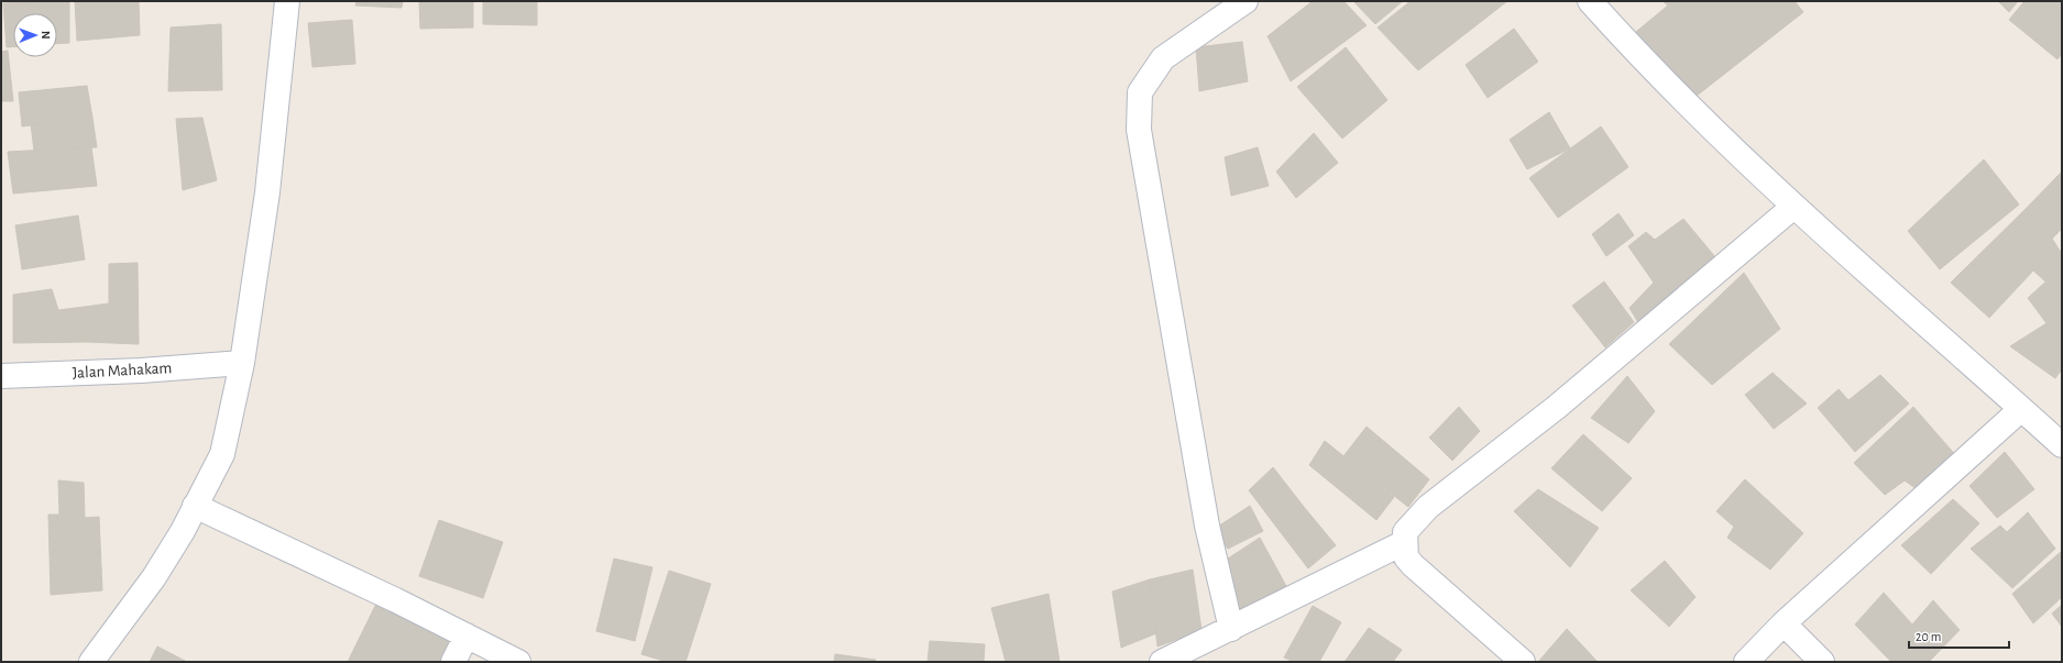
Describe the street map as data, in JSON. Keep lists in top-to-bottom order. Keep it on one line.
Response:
{"streets":{"street":["Jalan Mahakam"]},"scale_bar":"20 m","north":"right"}
